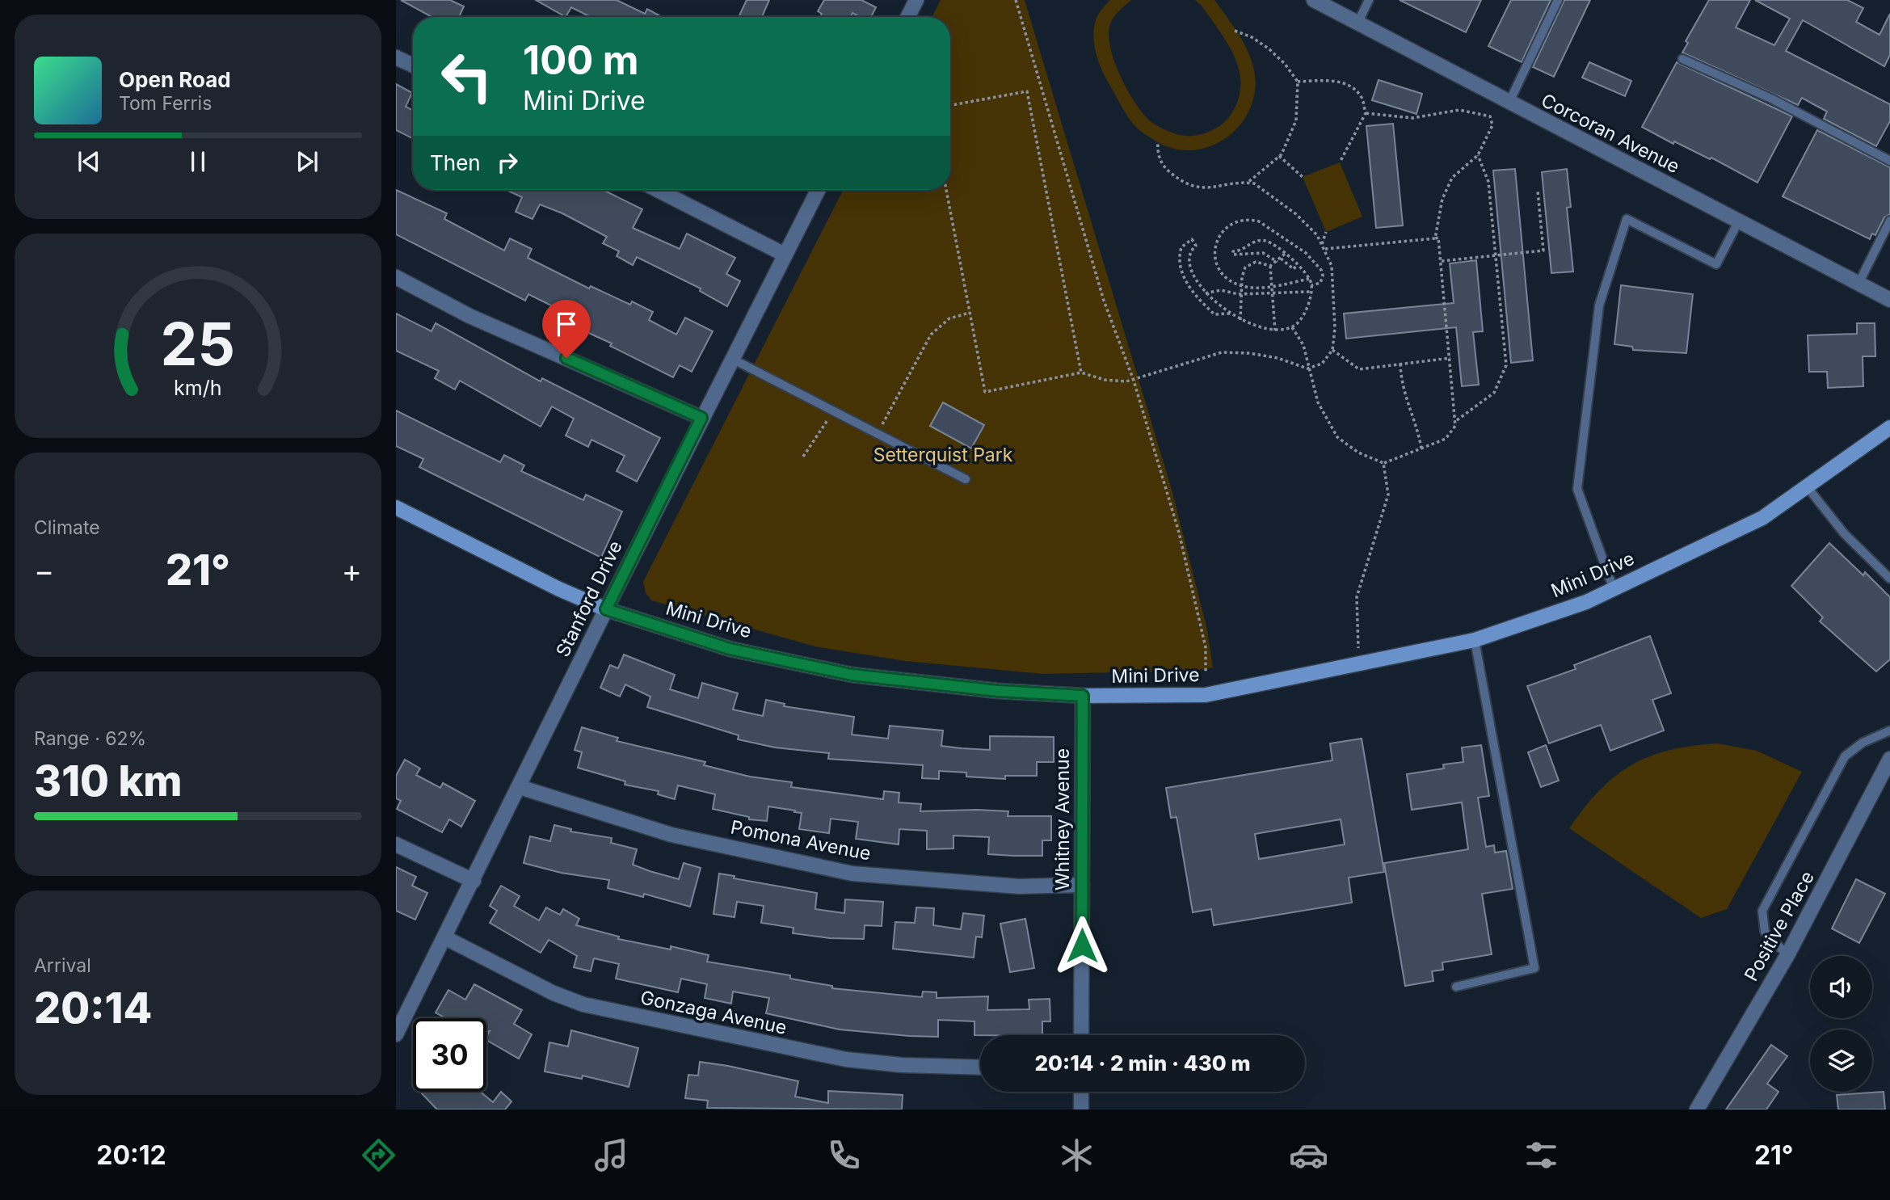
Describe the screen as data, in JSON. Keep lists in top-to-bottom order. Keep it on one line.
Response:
{"streets":{"street":["Corcoran Avenue","Mini Drive","Stanford Drive","Whitney Avenue","Pomona Avenue","Positive Place","Gonzaga Avenue"]},"crossings":[["Mini Drive","Stanford Drive"],["Mini Drive","Whitney Avenue"],["Stanford Drive","Pomona Avenue"],["Stanford Drive","Gonzaga Avenue"],["Whitney Avenue","Pomona Avenue"]],"parks":["Setterquist Park"],"page":{"turn":["100 m","Mini Drive"],"song":["Open Road","Tom Ferris"],"then":"Then","tile":["Climate",["Range · 62%","310 km"],["Arrival","20:14"]],"heat":["−","21°","+"],"limit":"30","trip":"20:14 · 2 min · 430 m","tabs":["20:12","21°"],"gauge":["25","km/h"]}}
